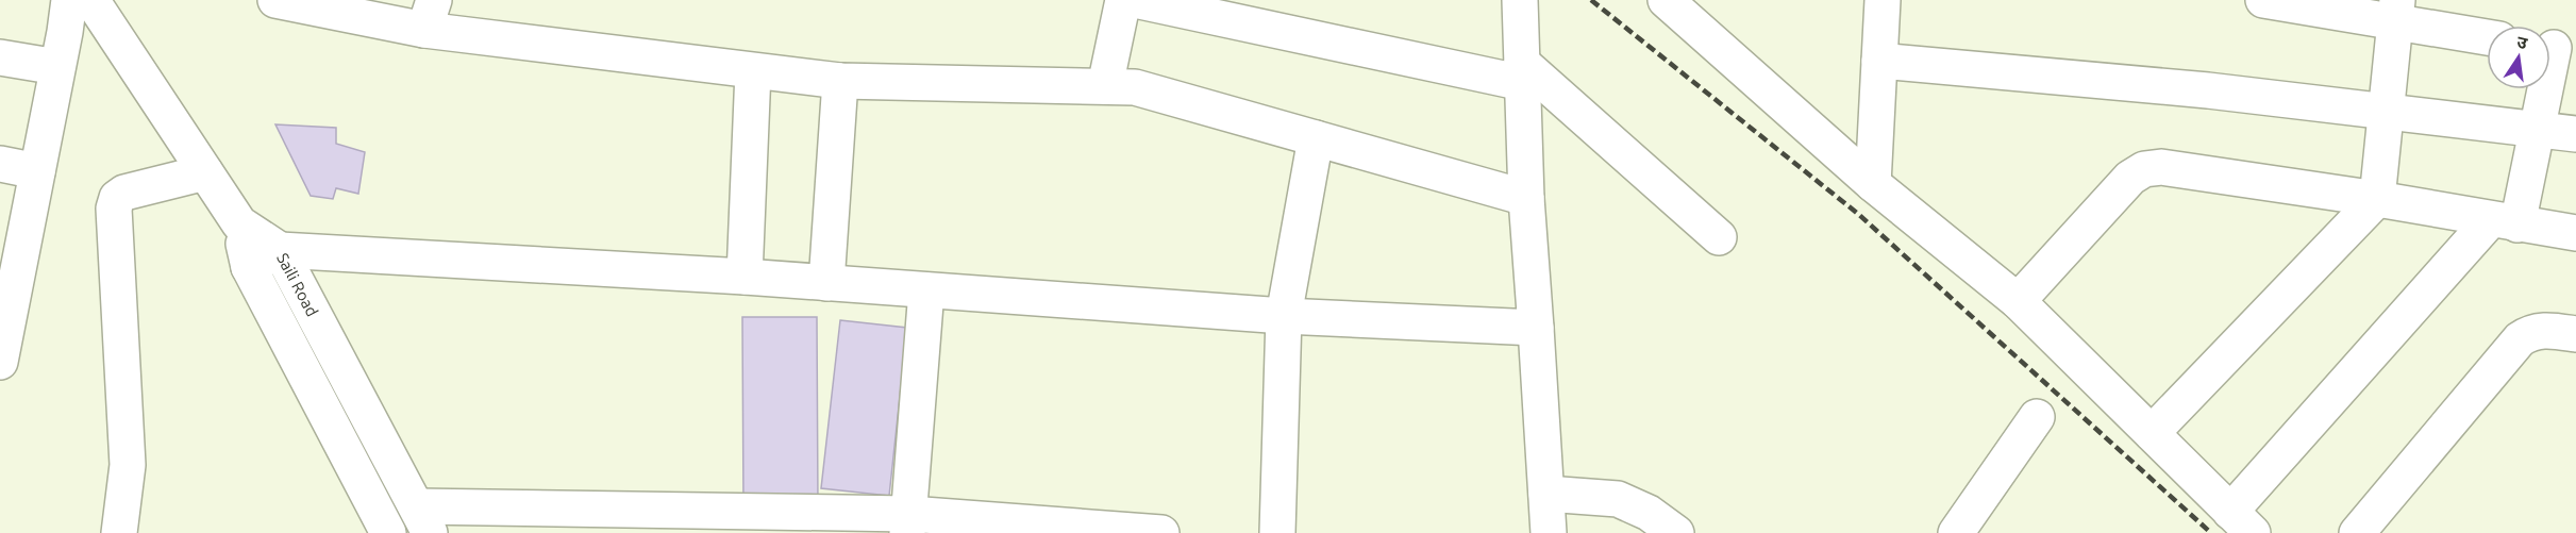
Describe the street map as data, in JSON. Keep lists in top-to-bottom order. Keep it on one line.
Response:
{"streets":{"street":["Saili Road"]},"north":"top"}
